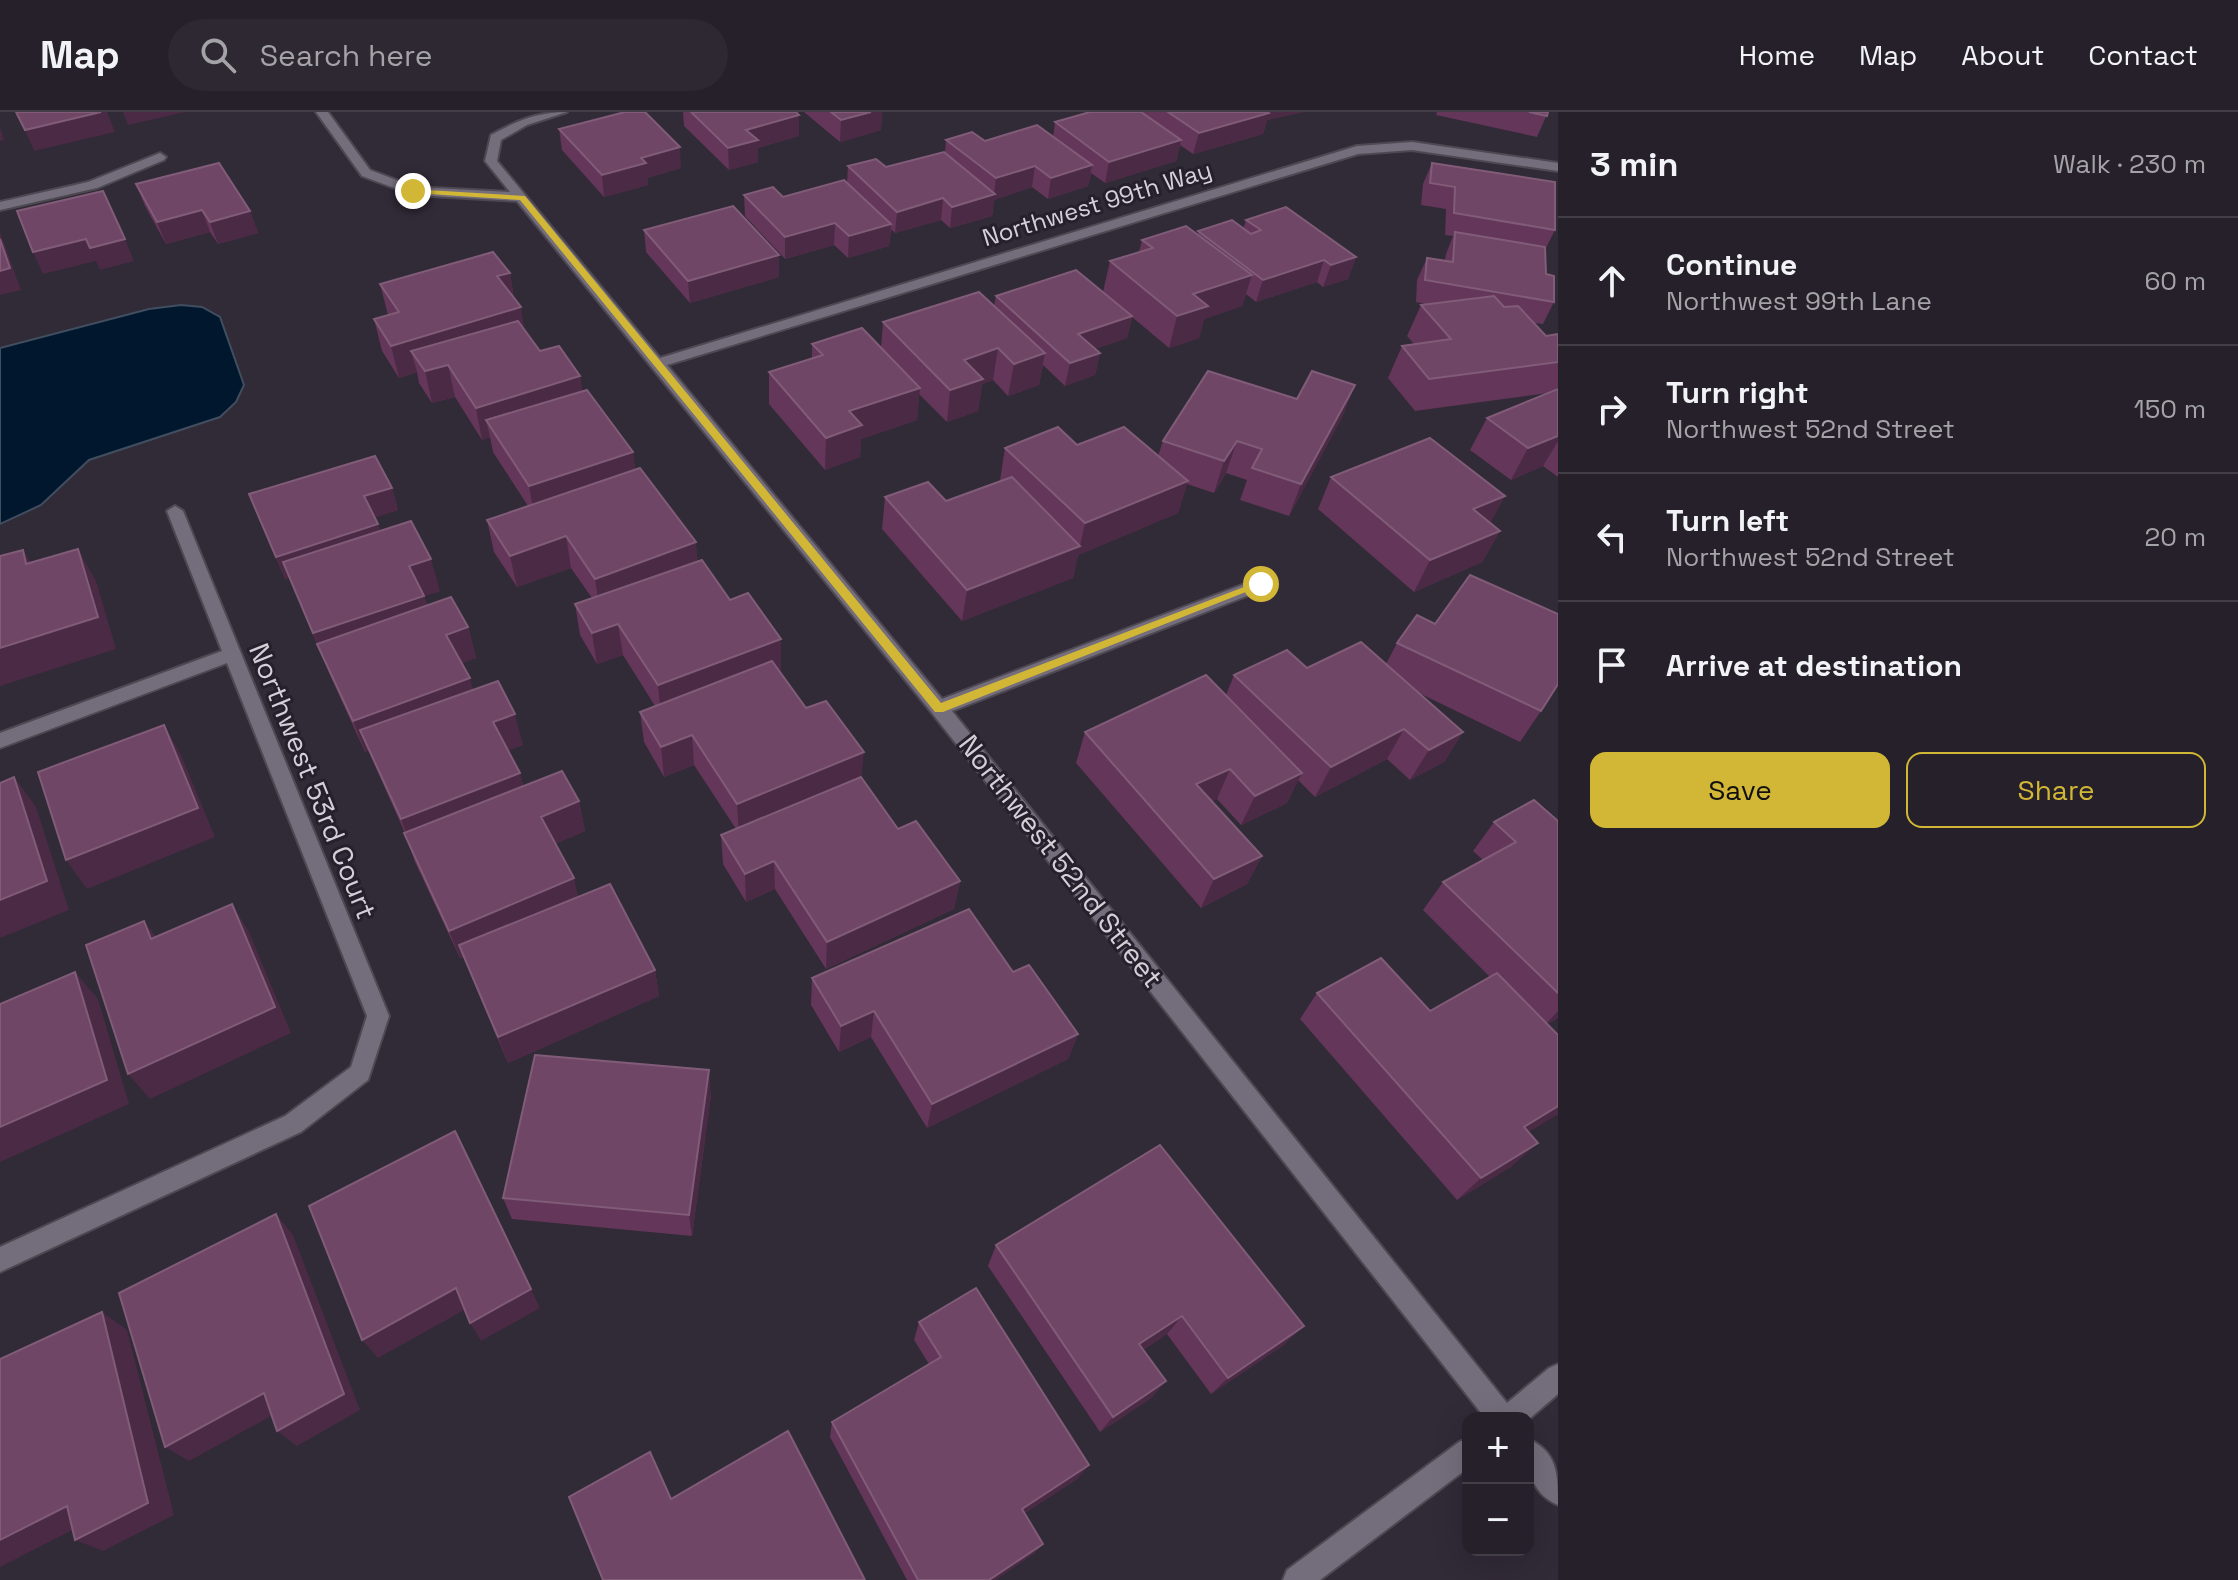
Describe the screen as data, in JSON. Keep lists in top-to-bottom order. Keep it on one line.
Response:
{"streets":{"street":["Northwest 99th Way","Northwest 53rd Court","Northwest 52nd Street"]},"crossings":[["Northwest 99th Way","Northwest 52nd Street"]],"page":{"header":"Map","search":"Search here","nav":["Home","Map","About","Contact"],"heading":["3 min","Walk · 230 m"],"list":[["Continue","Northwest 99th Lane","60 m"],["Turn right","Northwest 52nd Street","150 m"],["Turn left","Northwest 52nd Street","20 m"],"Arrive at destination"],"buttons":["Save","Share"],"map_buttons":["+","−"]}}
